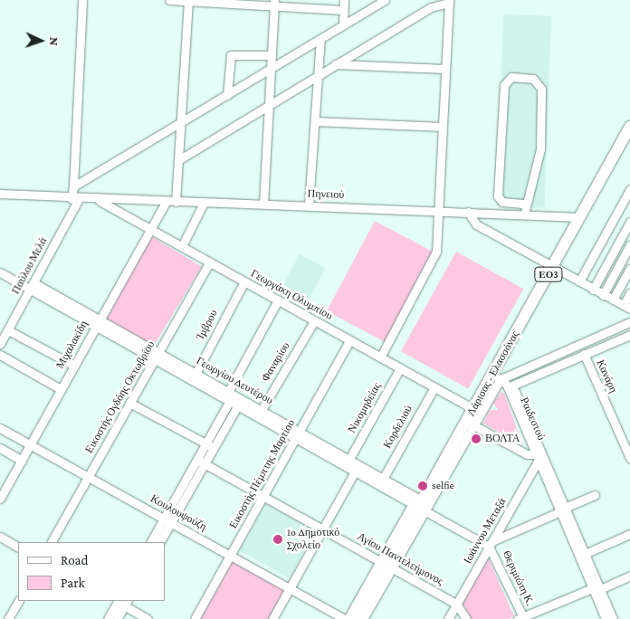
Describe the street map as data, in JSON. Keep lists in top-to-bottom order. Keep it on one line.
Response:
{"streets":{"highway":["ΕΟ3","Λάρισας - Ελασσόνας"],"street":["Πηνειού","Παύλου Μελά","Γεωργάκη Ολυμπίου","Ίμβρου","Μιχαλακίδη","Φαναρίου","Κανάρη","Γεωργίου Δευτέρου","Εικοστής Ογδόης Οκτωβρίου","Νικομηδείας","Ραιδεστού","Κορδελιού","Εικοστής Πέμπτης Μαρτίου","Κουλουψούζη","Ιωάννου Μεταξά","Αγίου Παντελεήμονος","Θεριμιώτη Κ."]},"crossings":[["Πηνειού","Παύλου Μελά"],["Πηνειού","Γεωργάκη Ολυμπίου"],["Πηνειού","Μιχαλακίδη"],["Πηνειού","Λάρισας - Ελασσόνας"],["Παύλου Μελά","Γεωργίου Δευτέρου"],["Γεωργάκη Ολυμπίου","Ίμβρου"],["Γεωργάκη Ολυμπίου","Μιχαλακίδη"],["Γεωργάκη Ολυμπίου","Φαναρίου"],["Γεωργάκη Ολυμπίου","Λάρισας - Ελασσόνας"],["Γεωργάκη Ολυμπίου","Εικοστής Ογδόης Οκτωβρίου"],["Γεωργάκη Ολυμπίου","Νικομηδείας"],["Γεωργάκη Ολυμπίου","Κορδελιού"],["Γεωργάκη Ολυμπίου","Εικοστής Πέμπτης Μαρτίου"],["Ίμβρου","Γεωργίου Δευτέρου"],["Μιχαλακίδη","Γεωργίου Δευτέρου"],["Μιχαλακίδη","Κουλουψούζη"],["Φαναρίου","Γεωργίου Δευτέρου"],["Λάρισας - Ελασσόνας","Γεωργίου Δευτέρου"],["Λάρισας - Ελασσόνας","Αγίου Παντελεήμονος"],["Λάρισας - Ελασσόνας","Θεριμιώτη Κ."],["Γεωργίου Δευτέρου","Εικοστής Ογδόης Οκτωβρίου"],["Γεωργίου Δευτέρου","Νικομηδείας"],["Γεωργίου Δευτέρου","Κορδελιού"],["Γεωργίου Δευτέρου","Εικοστής Πέμπτης Μαρτίου"],["Γεωργίου Δευτέρου","Θεριμιώτη Κ."],["Εικοστής Ογδόης Οκτωβρίου","Κουλουψούζη"],["Ραιδεστού","Ιωάννου Μεταξά"],["Εικοστής Πέμπτης Μαρτίου","Κουλουψούζη"],["Εικοστής Πέμπτης Μαρτίου","Αγίου Παντελεήμονος"],["Ιωάννου Μεταξά","Αγίου Παντελεήμονος"],["Ιωάννου Μεταξά","Θεριμιώτη Κ."]],"places":["ΒΟΛΤΑ","selfie","1o Δημοτικό Σχολείο"],"legend":["Road","Park"],"north":"right"}
